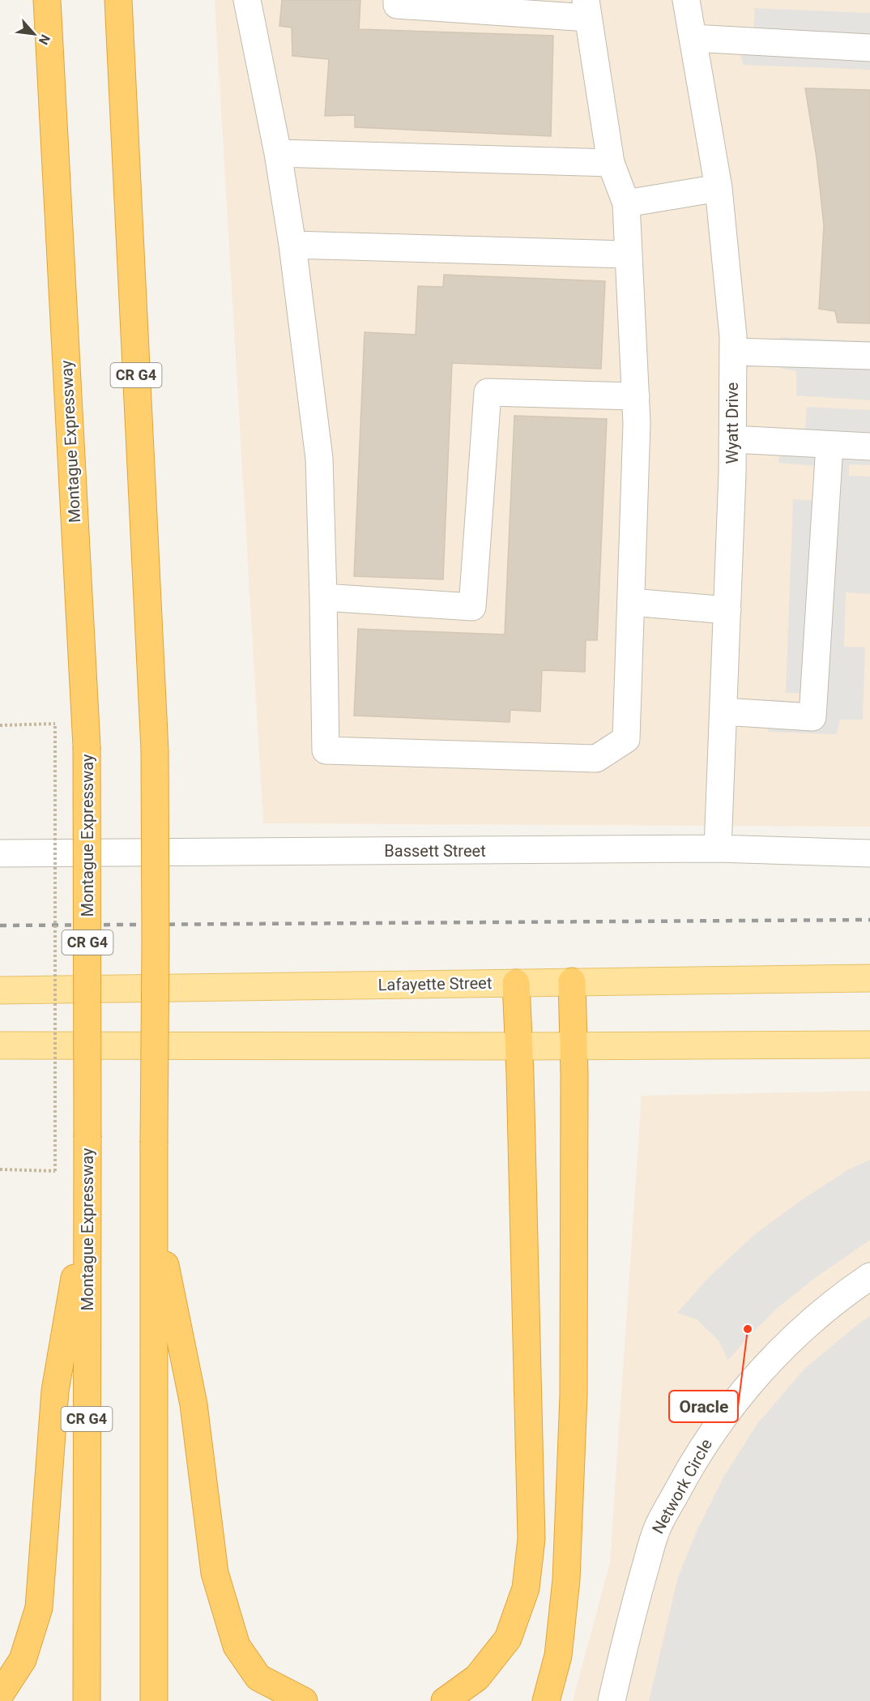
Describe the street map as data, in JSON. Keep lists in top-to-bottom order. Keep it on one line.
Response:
{"streets":{"highway":["CR G4","Montague Expressway"],"main road":["Lafayette Street"],"street":["Wyatt Drive","Bassett Street","Network Circle"]},"crossings":[["Wyatt Drive","Bassett Street"]],"places":["Oracle"],"north":"bottom right"}
